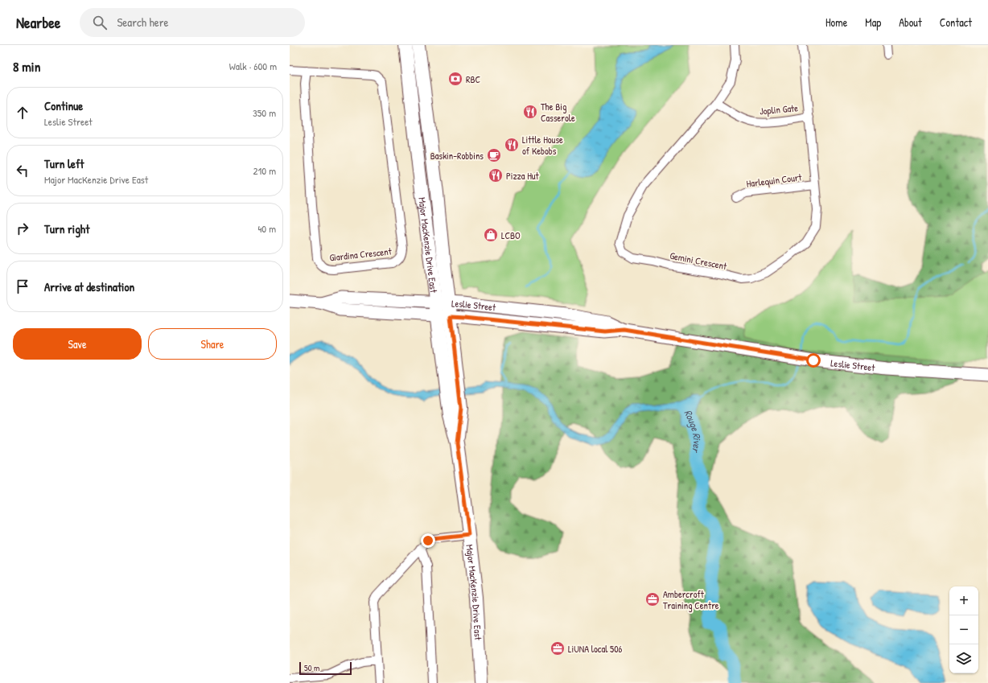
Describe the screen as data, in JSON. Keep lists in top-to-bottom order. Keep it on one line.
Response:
{"streets":{"main road":["Major MacKenzie Drive East","Leslie Street"],"street":["Joplin Gate","Harlequin Court","Giardina Crescent","Gemini Crescent"]},"crossings":[["Joplin Gate","Gemini Crescent"],["Harlequin Court","Gemini Crescent"],["Major MacKenzie Drive East","Leslie Street"]],"water":["Rouge River"],"places":{"bank":["RBC"],"restaurant":["The Big Casserole","Little House of Kebobs","Pizza Hut"],"cafe":["Baskin-Robbins"],"shop":["LCBO"],"office":["Ambercroft Training Centre","LiUNA local 506"]},"scale_bar":"50 m","page":{"header":"Nearbee","search":"Search here","nav":["Home","Map","About","Contact"],"heading":["8 min","Walk · 600 m"],"list":[["Continue","Leslie Street","350 m"],["Turn left","Major MacKenzie Drive East","210 m"],["Turn right","40 m"],"Arrive at destination"],"buttons":["Save","Share"],"map_buttons":["+","−"],"scale":"50 m"}}
